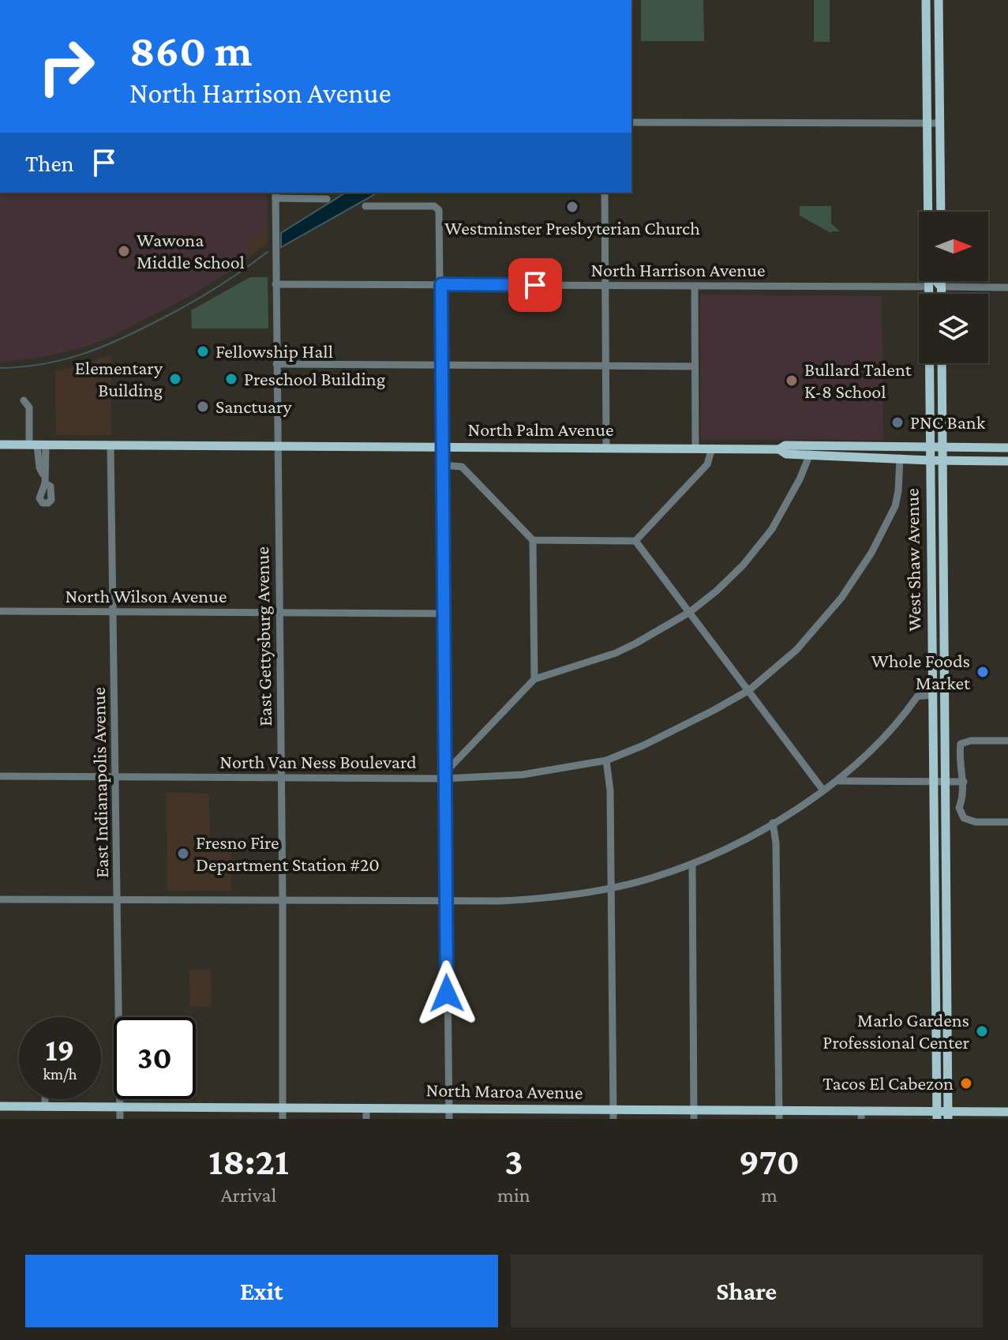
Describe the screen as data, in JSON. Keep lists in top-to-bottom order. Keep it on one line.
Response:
{"streets":{"main road":["North Palm Avenue","West Shaw Avenue","North Maroa Avenue"],"street":["North Harrison Avenue","North Wilson Avenue","East Gettysburg Avenue","North Van Ness Boulevard","East Indianapolis Avenue"]},"crossings":[["North Harrison Avenue","West Shaw Avenue"],["North Harrison Avenue","East Gettysburg Avenue"],["North Palm Avenue","West Shaw Avenue"],["North Palm Avenue","East Gettysburg Avenue"],["North Palm Avenue","North Van Ness Boulevard"],["North Palm Avenue","East Indianapolis Avenue"],["West Shaw Avenue","North Maroa Avenue"],["North Wilson Avenue","East Gettysburg Avenue"],["North Wilson Avenue","East Indianapolis Avenue"],["East Gettysburg Avenue","North Van Ness Boulevard"],["East Gettysburg Avenue","North Maroa Avenue"],["North Van Ness Boulevard","East Indianapolis Avenue"],["East Indianapolis Avenue","North Maroa Avenue"]],"places":["Westminster Presbyterian Church","Wawona Middle School","Fellowship Hall","Elementary Building","Preschool Building","Bullard Talent K-8 School","Sanctuary","PNC Bank","Whole Foods Market","Fresno Fire Department Station #20","Marlo Gardens Professional Center","Tacos El Cabezon"],"north":"right","page":{"turn":["860 m","North Harrison Avenue"],"then":"Then","speed":"19 km/h","limit":"30","eta":["18:21","Arrival","3","min","970","m"],"buttons":["Exit","Share"]}}
